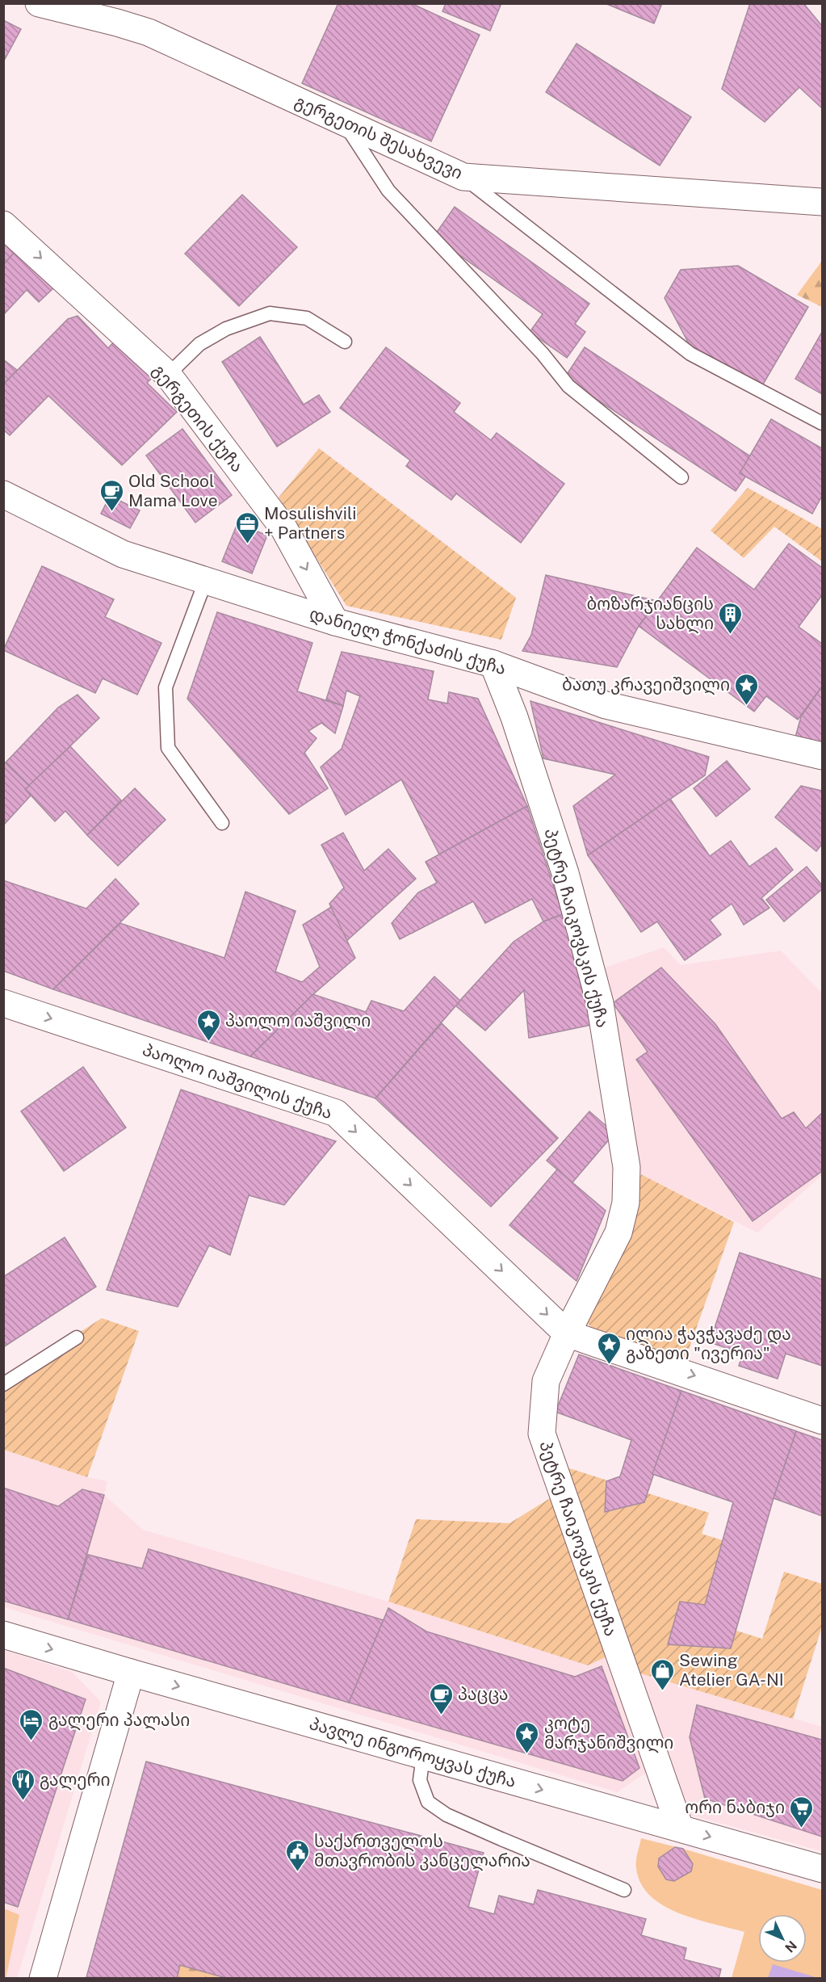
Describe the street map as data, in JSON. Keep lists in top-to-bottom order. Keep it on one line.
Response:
{"streets":{"street":["გერგეთის შესახვევი","გერგეთის ქუჩა","დანიელ ჭონქაძის ქუჩა","პეტრე ჩაიკოვსკის ქუჩა","პაოლო იაშვილის ქუჩა","პავლე ინგოროყვას ქუჩა"]},"crossings":[["გერგეთის ქუჩა","დანიელ ჭონქაძის ქუჩა"],["დანიელ ჭონქაძის ქუჩა","პეტრე ჩაიკოვსკის ქუჩა"],["პეტრე ჩაიკოვსკის ქუჩა","პაოლო იაშვილის ქუჩა"],["პეტრე ჩაიკოვსკის ქუჩა","პავლე ინგოროყვას ქუჩა"]],"one_way":["გერგეთის ქუჩა","პაოლო იაშვილის ქუჩა","პავლე ინგოროყვას ქუჩა"],"places":{"cafe":["Old School Mama Love","პაცცა"],"office":["Mosulishvili + Partners"],"building":["ბოზარჯიანცის სახლი"],"place":["ბათუ კრავეიშვილი","პაოლო იაშვილი","ილია ჭავჭავაძე და გაზეთი \"ივერია\"","კოტე მარჯანიშვილი"],"shop":["Sewing Atelier GA-NI"],"hotel":["გალერი პალასი"],"restaurant":["გალერი"],"supermarket":["ორი ნაბიჯი"],"public building":["საქართველოს მთავრობის კანცელარია"]},"north":"bottom right"}
